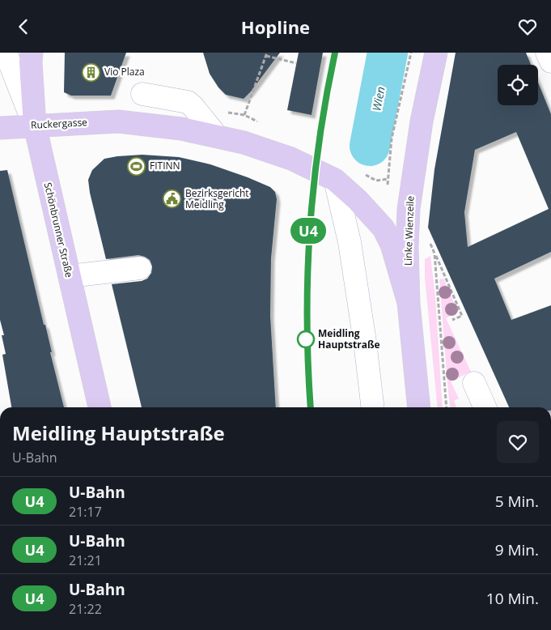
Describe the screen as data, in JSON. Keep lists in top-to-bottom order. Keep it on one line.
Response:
{"streets":{"main road":["Ruckergasse","Schönbrunner Straße","Linke Wienzeile"]},"crossings":[["Ruckergasse","Schönbrunner Straße"],["Ruckergasse","Linke Wienzeile"]],"water":["Wien"],"places":{"building":["Vio Plaza"],"sports":["FITINN"],"public building":["Bezirksgericht Meidling"],"other":["Meidling Hauptstraße"]},"lines":["metro line U4"],"page":{"header":"Hopline","on_map":"U4","heading":["Meidling Hauptstraße","U-Bahn"],"list":[{"mark":"U4","name":"U-Bahn","note":"21:17","value":"5 Min."},{"mark":"U4","name":"U-Bahn","note":"21:21","value":"9 Min."},{"mark":"U4","name":"U-Bahn","note":"21:22","value":"10 Min."}]}}
